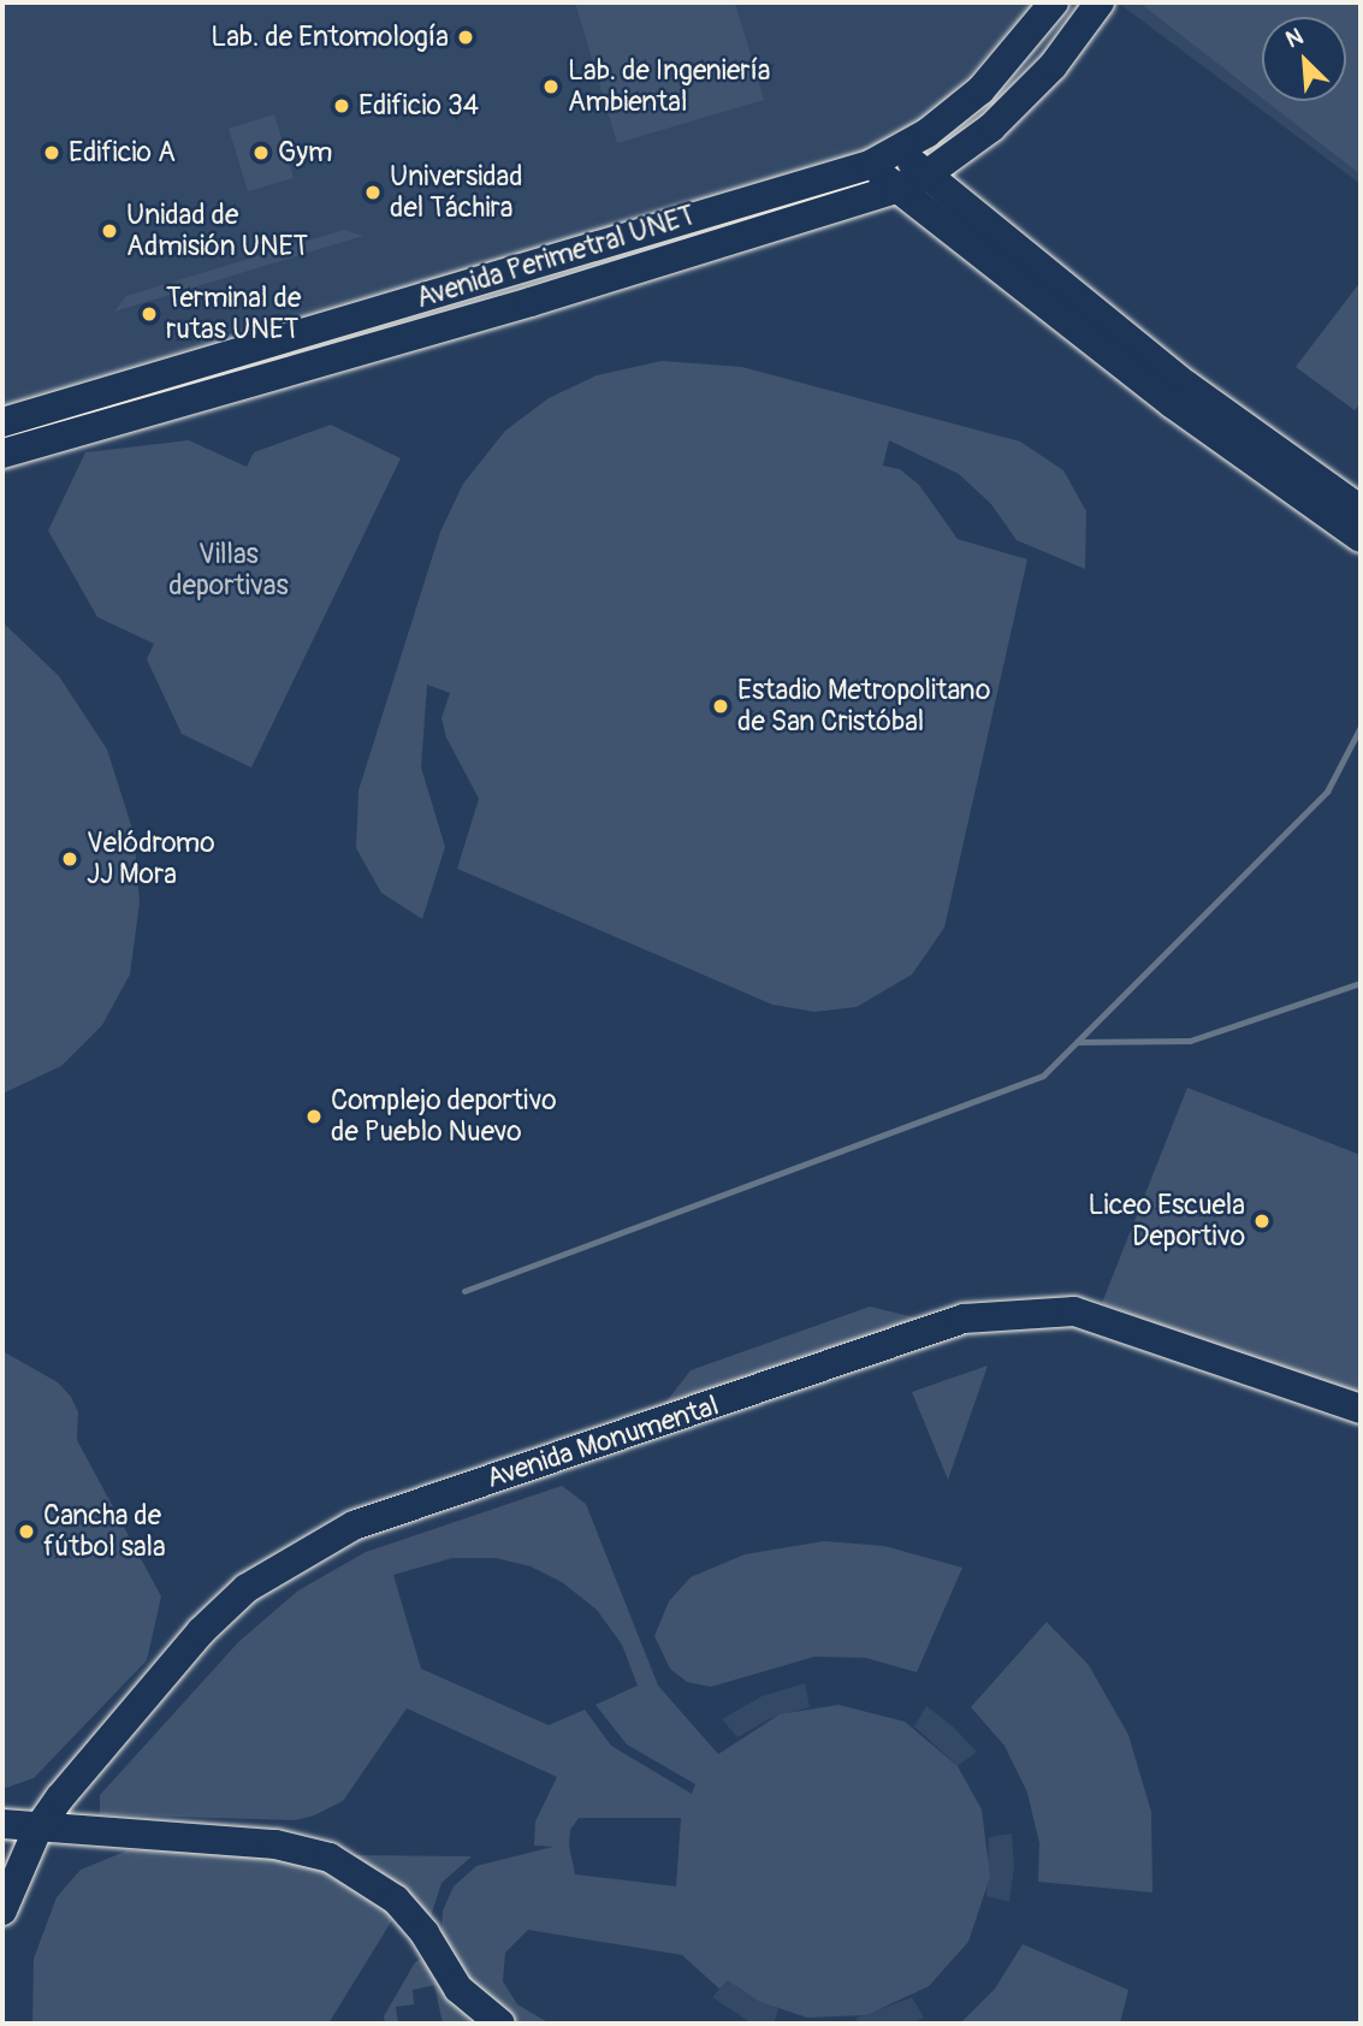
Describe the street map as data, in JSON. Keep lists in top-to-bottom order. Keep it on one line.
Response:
{"streets":{"street":["Avenida Perimetral UNET","Avenida Monumental"]},"parks":["Villas deportivas"],"places":["Lab. de Entomología","Lab. de Ingeniería Ambiental","Edificio 34","Edificio A","Gym","Universidad del Táchira","Unidad de Admisión UNET","Terminal de rutas UNET","Estadio Metropolitano de San Cristóbal","Velódromo JJ Mora","Complejo deportivo de Pueblo Nuevo","Liceo Escuela Deportivo","Cancha de fútbol sala"],"north":"top left"}
